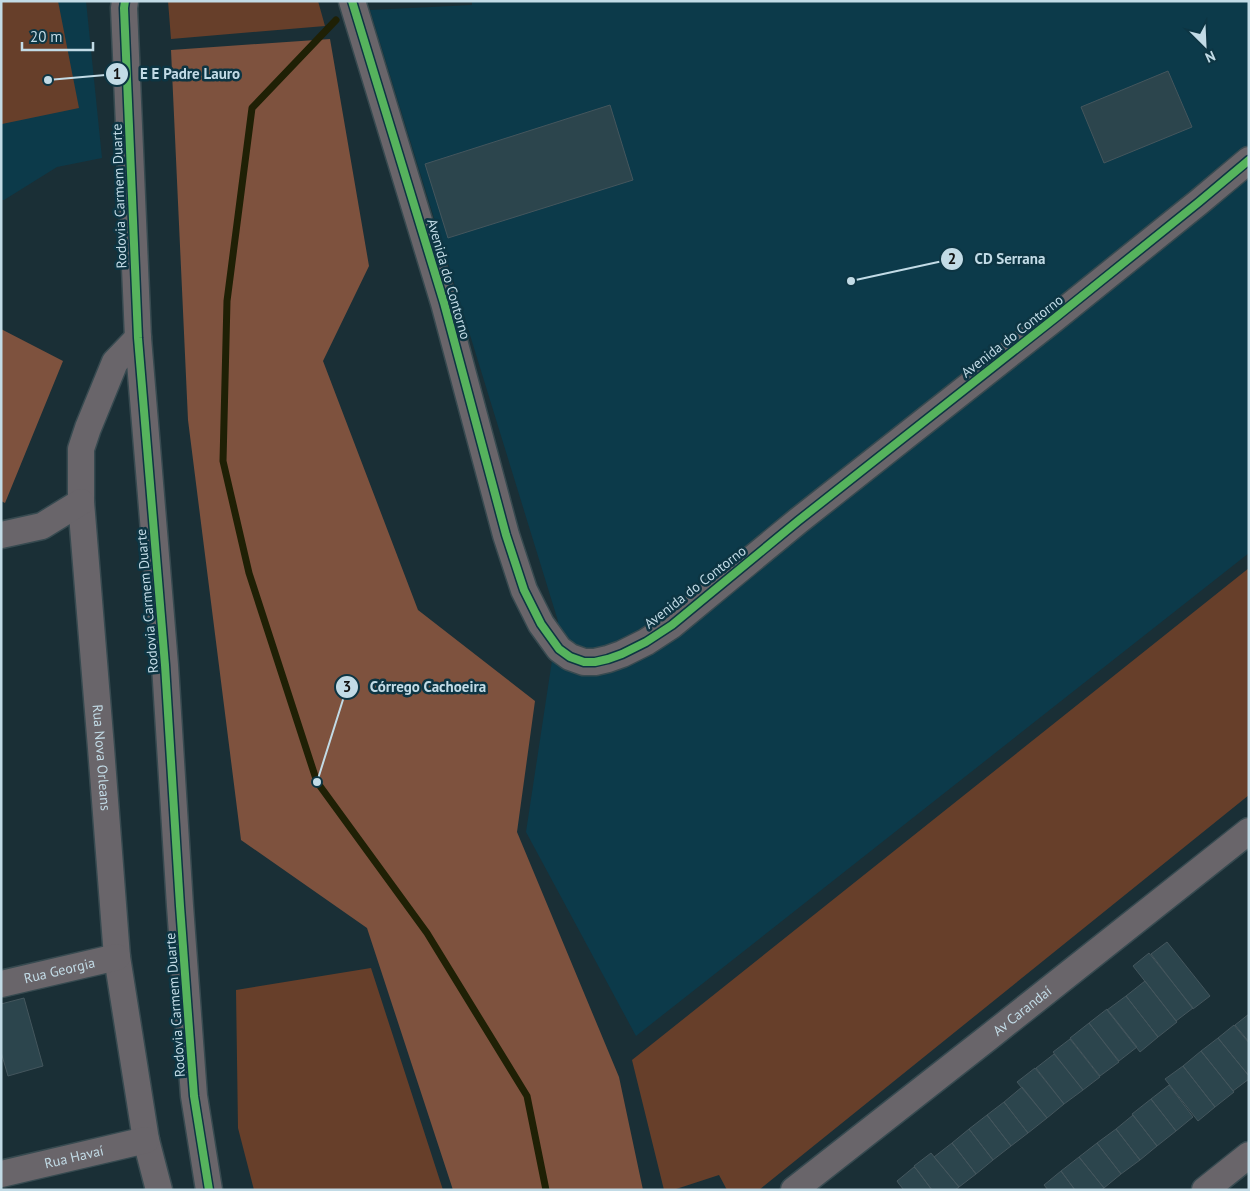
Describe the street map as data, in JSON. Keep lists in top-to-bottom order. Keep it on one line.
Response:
{"streets":{"street":["Rodovia Carmem Duarte","Avenida do Contorno","Rua Nova Orleans","Rua Georgia","Av Carandaí","Rua Havaí"]},"crossings":[["Rodovia Carmem Duarte","Rua Nova Orleans"],["Rua Nova Orleans","Rua Georgia"],["Rua Nova Orleans","Rua Havaí"]],"places":["E E Padre Lauro","CD Serrana","Córrego Cachoeira"],"scale_bar":"20 m","north":"bottom right"}
